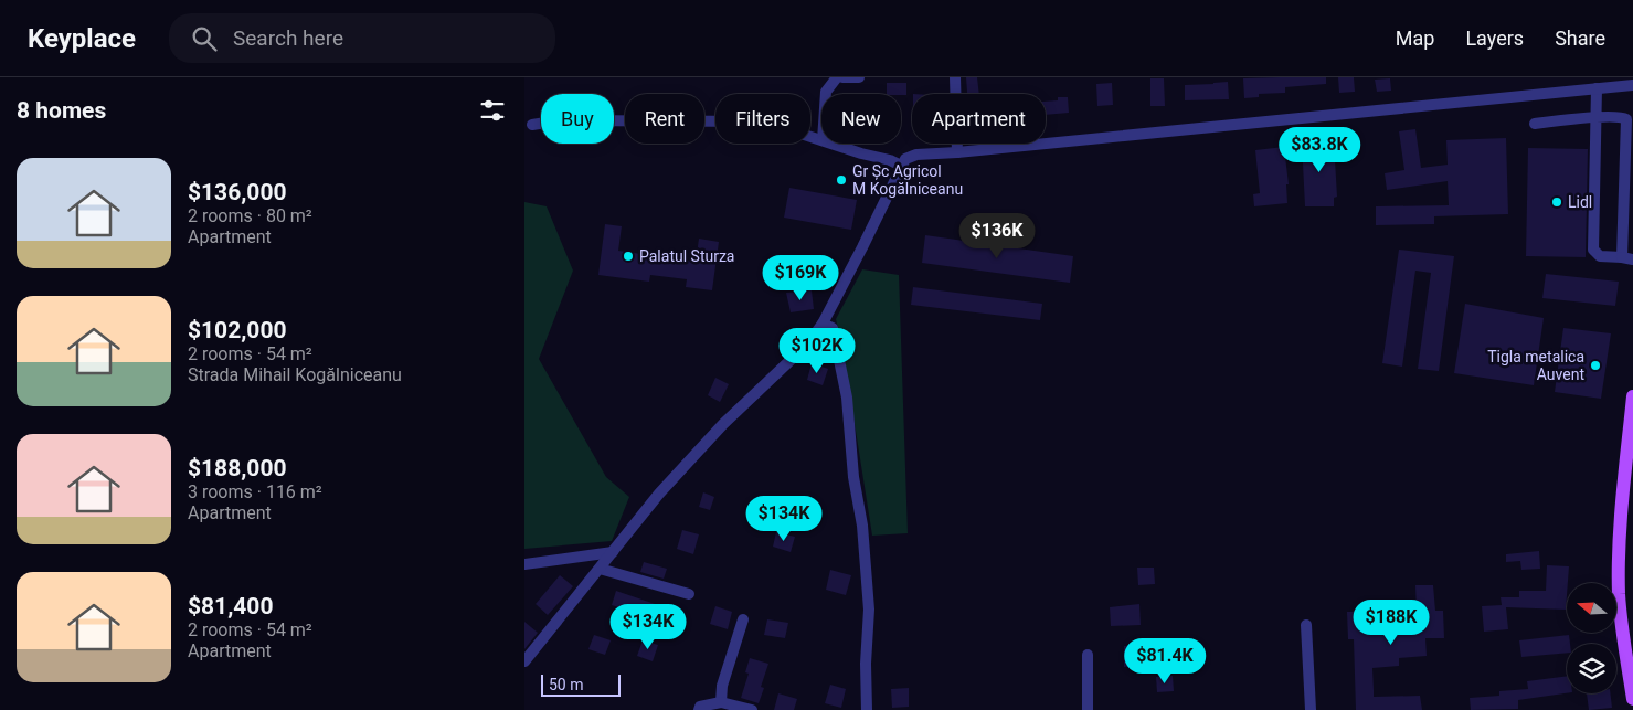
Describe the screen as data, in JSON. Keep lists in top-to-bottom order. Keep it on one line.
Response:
{"places":["Gr Șc Agricol M Kogălniceanu","Lidl","Palatul Sturza","Tigla metalica Auvent"],"scale_bar":"50 m","north":"left","page":{"header":"Keyplace","search":"Search here","nav":["Map","Layers","Share"],"heading":"8 homes","chip":["Buy","Rent","Filters","New","Apartment"],"price":["$83.8K","$136K","$169K","$102K","$134K","$188K","$134K","$81.4K"],"list":[{"name":"$136,000","note":"2 rooms · 80 m² · Apartment"},{"name":"$102,000","note":"2 rooms · 54 m² · Strada Mihail Kogălniceanu"},{"name":"$188,000","note":"3 rooms · 116 m² · Apartment"},{"name":"$81,400","note":"2 rooms · 54 m² · Apartment"}],"scale":"50 m"}}
